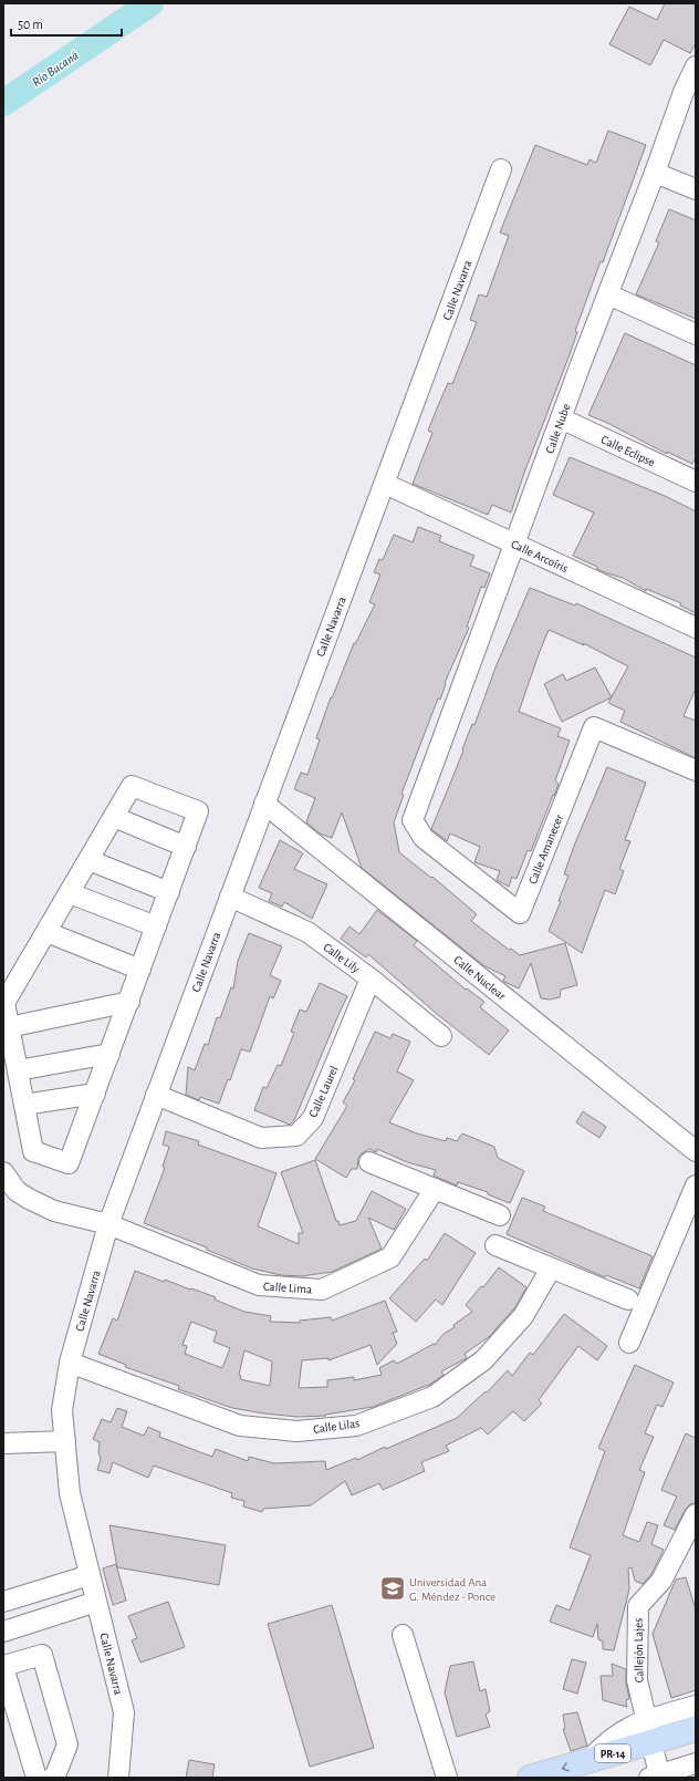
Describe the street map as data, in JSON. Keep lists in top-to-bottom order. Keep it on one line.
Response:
{"streets":{"main road":["PR-14"],"street":["Calle Navarra","Calle Nube","Calle Eclipse","Calle Arcoíris","Calle Amanecer","Calle Lily","Calle Nuclear","Calle Laurel","Calle Lima","Calle Lilas","Callejón Lajes"]},"crossings":[["Calle Navarra","Calle Arcoíris"],["Calle Navarra","Calle Lily"],["Calle Navarra","Calle Nuclear"],["Calle Navarra","Calle Laurel"],["Calle Navarra","Calle Lima"],["Calle Navarra","Calle Lilas"],["Calle Nube","Calle Eclipse"],["Calle Nube","Calle Arcoíris"],["Calle Nube","Calle Amanecer"],["Calle Lily","Calle Laurel"],["Callejón Lajes","PR-14"]],"water":["Río Bucaná"],"places":{"school or university":["Universidad Ana G. Méndez - Ponce"]},"scale_bar":"50 m"}
